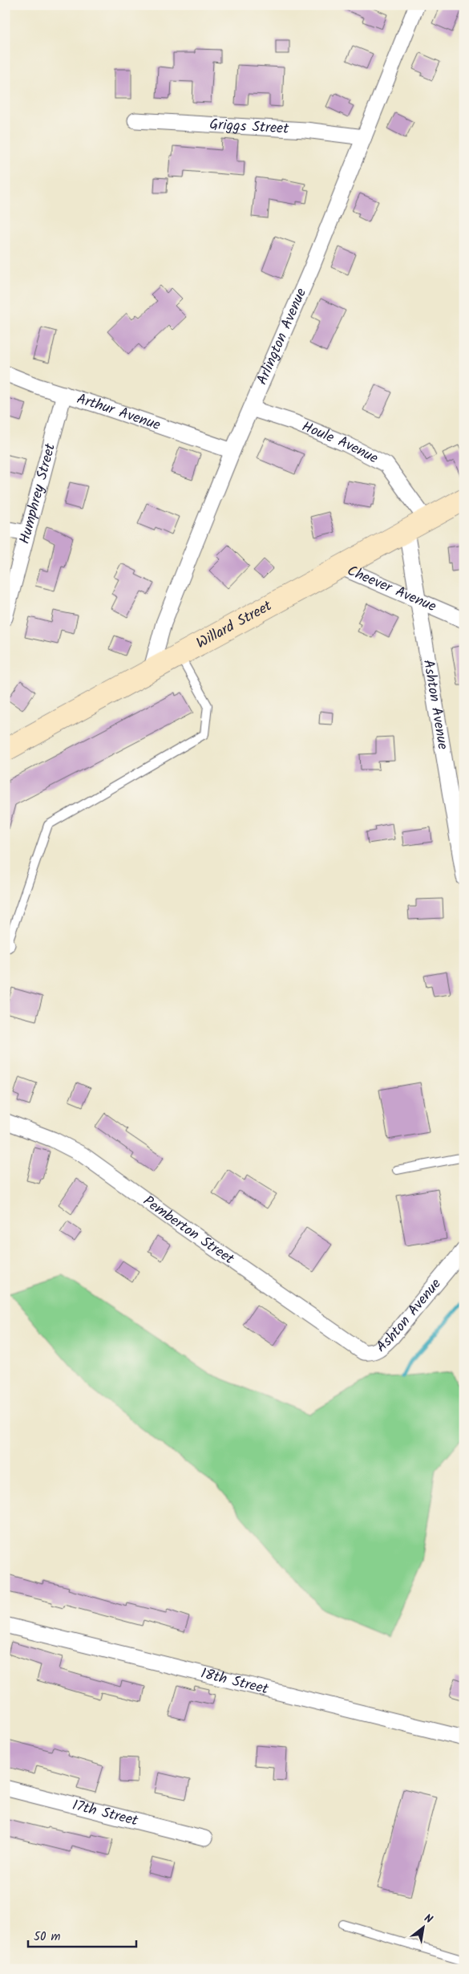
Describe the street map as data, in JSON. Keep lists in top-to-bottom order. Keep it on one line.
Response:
{"streets":{"main road":["Willard Street"],"street":["Griggs Street","Arlington Avenue","Arthur Avenue","Houle Avenue","Humphrey Street","Cheever Avenue","Ashton Avenue","Pemberton Street","18th Street","17th Street"]},"crossings":[["Griggs Street","Arlington Avenue"],["Arlington Avenue","Arthur Avenue"],["Arlington Avenue","Houle Avenue"],["Arlington Avenue","Willard Street"],["Arthur Avenue","Humphrey Street"],["Houle Avenue","Willard Street"],["Cheever Avenue","Willard Street"],["Cheever Avenue","Ashton Avenue"],["Willard Street","Ashton Avenue"],["Ashton Avenue","Pemberton Street"]],"scale_bar":"50 m","north":"top right"}
